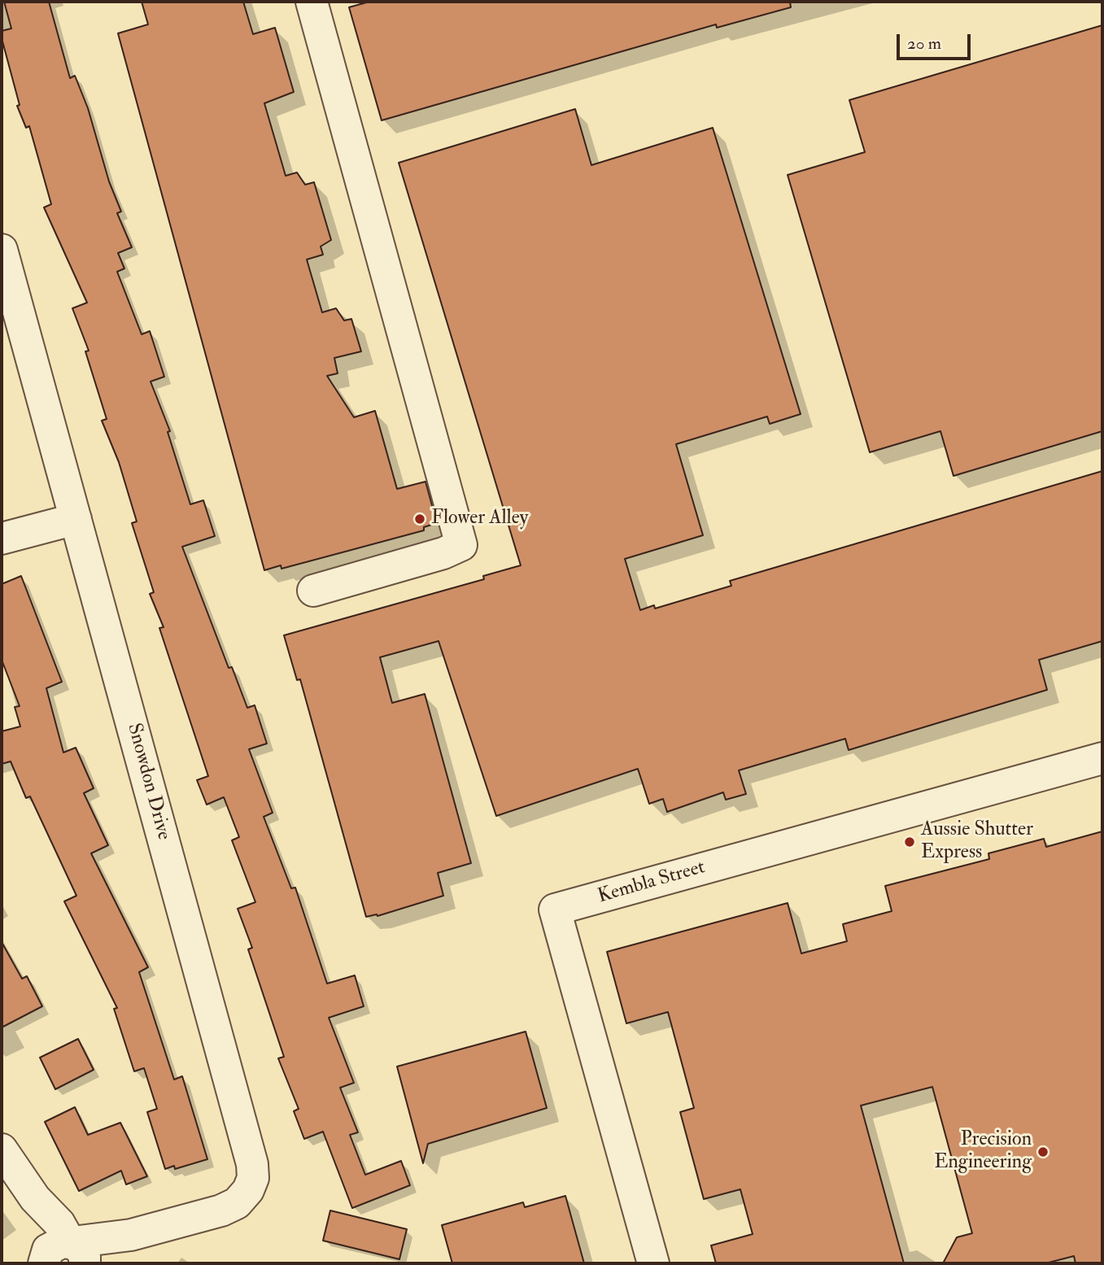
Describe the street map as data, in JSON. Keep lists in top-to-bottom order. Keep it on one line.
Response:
{"streets":{"street":["Snowdon Drive","Kembla Street"]},"places":["Flower Alley","Aussie Shutter Express","Precision Engineering"],"scale_bar":"20 m"}
